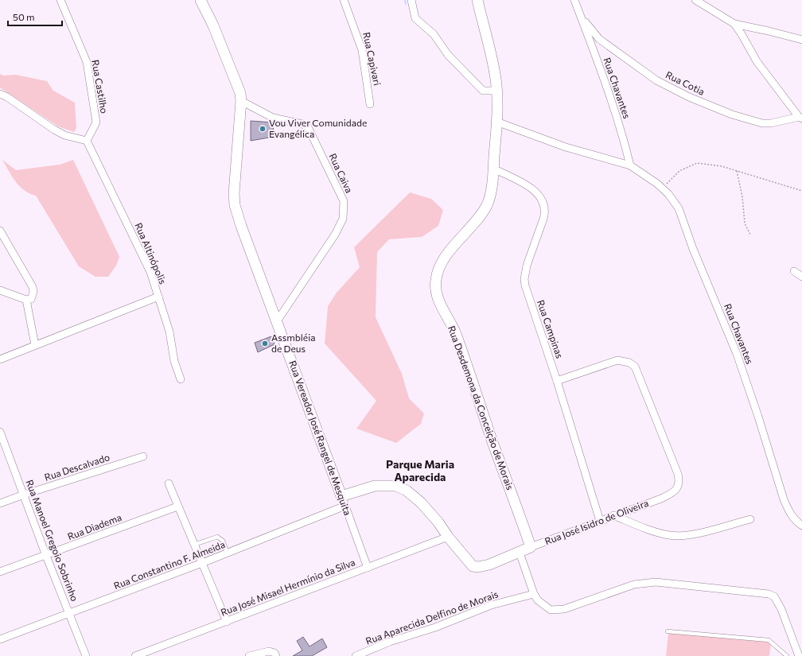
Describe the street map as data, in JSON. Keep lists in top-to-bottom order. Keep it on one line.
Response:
{"streets":{"street":["Rua Capivari","Rua Cotia","Rua Castilho","Rua Chavantes","Rua Caiva","Rua Altinópolis","Rua Campinas","Rua Desdemona da Conceição de Morais","Rua Vereador José Rangel de Mesquita","Rua Descalvado","Rua José Isidro de Oliveira","Rua Diadema","Rua Manoel Gregoio Sobrinho","Rua Constantino F. Almeida","Rua José Misael Hermínio da Silva","Rua Aparecida Delfino de Morais"]},"crossings":[["Rua Cotia","Rua Chavantes"],["Rua Castilho","Rua Altinópolis"],["Rua Chavantes","Rua Desdemona da Conceição de Morais"],["Rua Caiva","Rua Vereador José Rangel de Mesquita"],["Rua Campinas","Rua Desdemona da Conceição de Morais"],["Rua Campinas","Rua José Isidro de Oliveira"],["Rua Desdemona da Conceição de Morais","Rua José Isidro de Oliveira"],["Rua Vereador José Rangel de Mesquita","Rua José Isidro de Oliveira"],["Rua Vereador José Rangel de Mesquita","Rua Constantino F. Almeida"],["Rua Vereador José Rangel de Mesquita","Rua José Misael Hermínio da Silva"],["Rua Descalvado","Rua Manoel Gregoio Sobrinho"],["Rua José Isidro de Oliveira","Rua Constantino F. Almeida"],["Rua José Isidro de Oliveira","Rua José Misael Hermínio da Silva"],["Rua Diadema","Rua Manoel Gregoio Sobrinho"],["Rua Manoel Gregoio Sobrinho","Rua Constantino F. Almeida"]],"districts":["Parque Maria Aparecida"],"places":["Vou Viver Comunidade Evangélica","Assmbléia de Deus"],"scale_bar":"50 m"}
